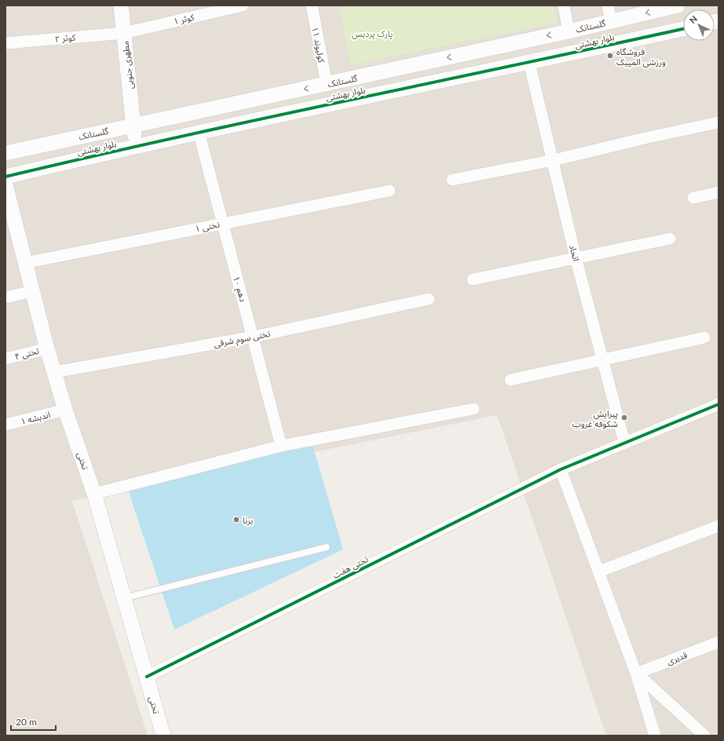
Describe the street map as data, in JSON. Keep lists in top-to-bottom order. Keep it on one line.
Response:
{"streets":{"street":["کوثر ۱","گلستانک","کوثر ۲","بلوار بهشتی","کولیوند ۱۱","مطهری جنوبی","تختی ۱","اتحاد","دهم ۱۰","تختی سوم شرقی","تختی ۴","اندیشه ۱","تختی","تختی هفت","قدیری"]},"crossings":[["کوثر ۱","کوثر ۲"],["کوثر ۱","مطهری جنوبی"],["گلستانک","کولیوند ۱۱"],["گلستانک","مطهری جنوبی"],["کوثر ۲","مطهری جنوبی"],["بلوار بهشتی","مطهری جنوبی"],["بلوار بهشتی","اتحاد"],["بلوار بهشتی","دهم ۱۰"],["تختی ۱","دهم ۱۰"],["تختی ۱","تختی"],["اتحاد","تختی هفت"],["دهم ۱۰","تختی سوم شرقی"],["تختی سوم شرقی","تختی"],["تختی ۴","تختی"],["اندیشه ۱","تختی"],["تختی","تختی هفت"]],"parks":["پارک پردیس"],"places":["فروشگاه ورزشی المپیک","پیرایش شکوفه غروب","برنا"],"scale_bar":"20 m","north":"top left"}
